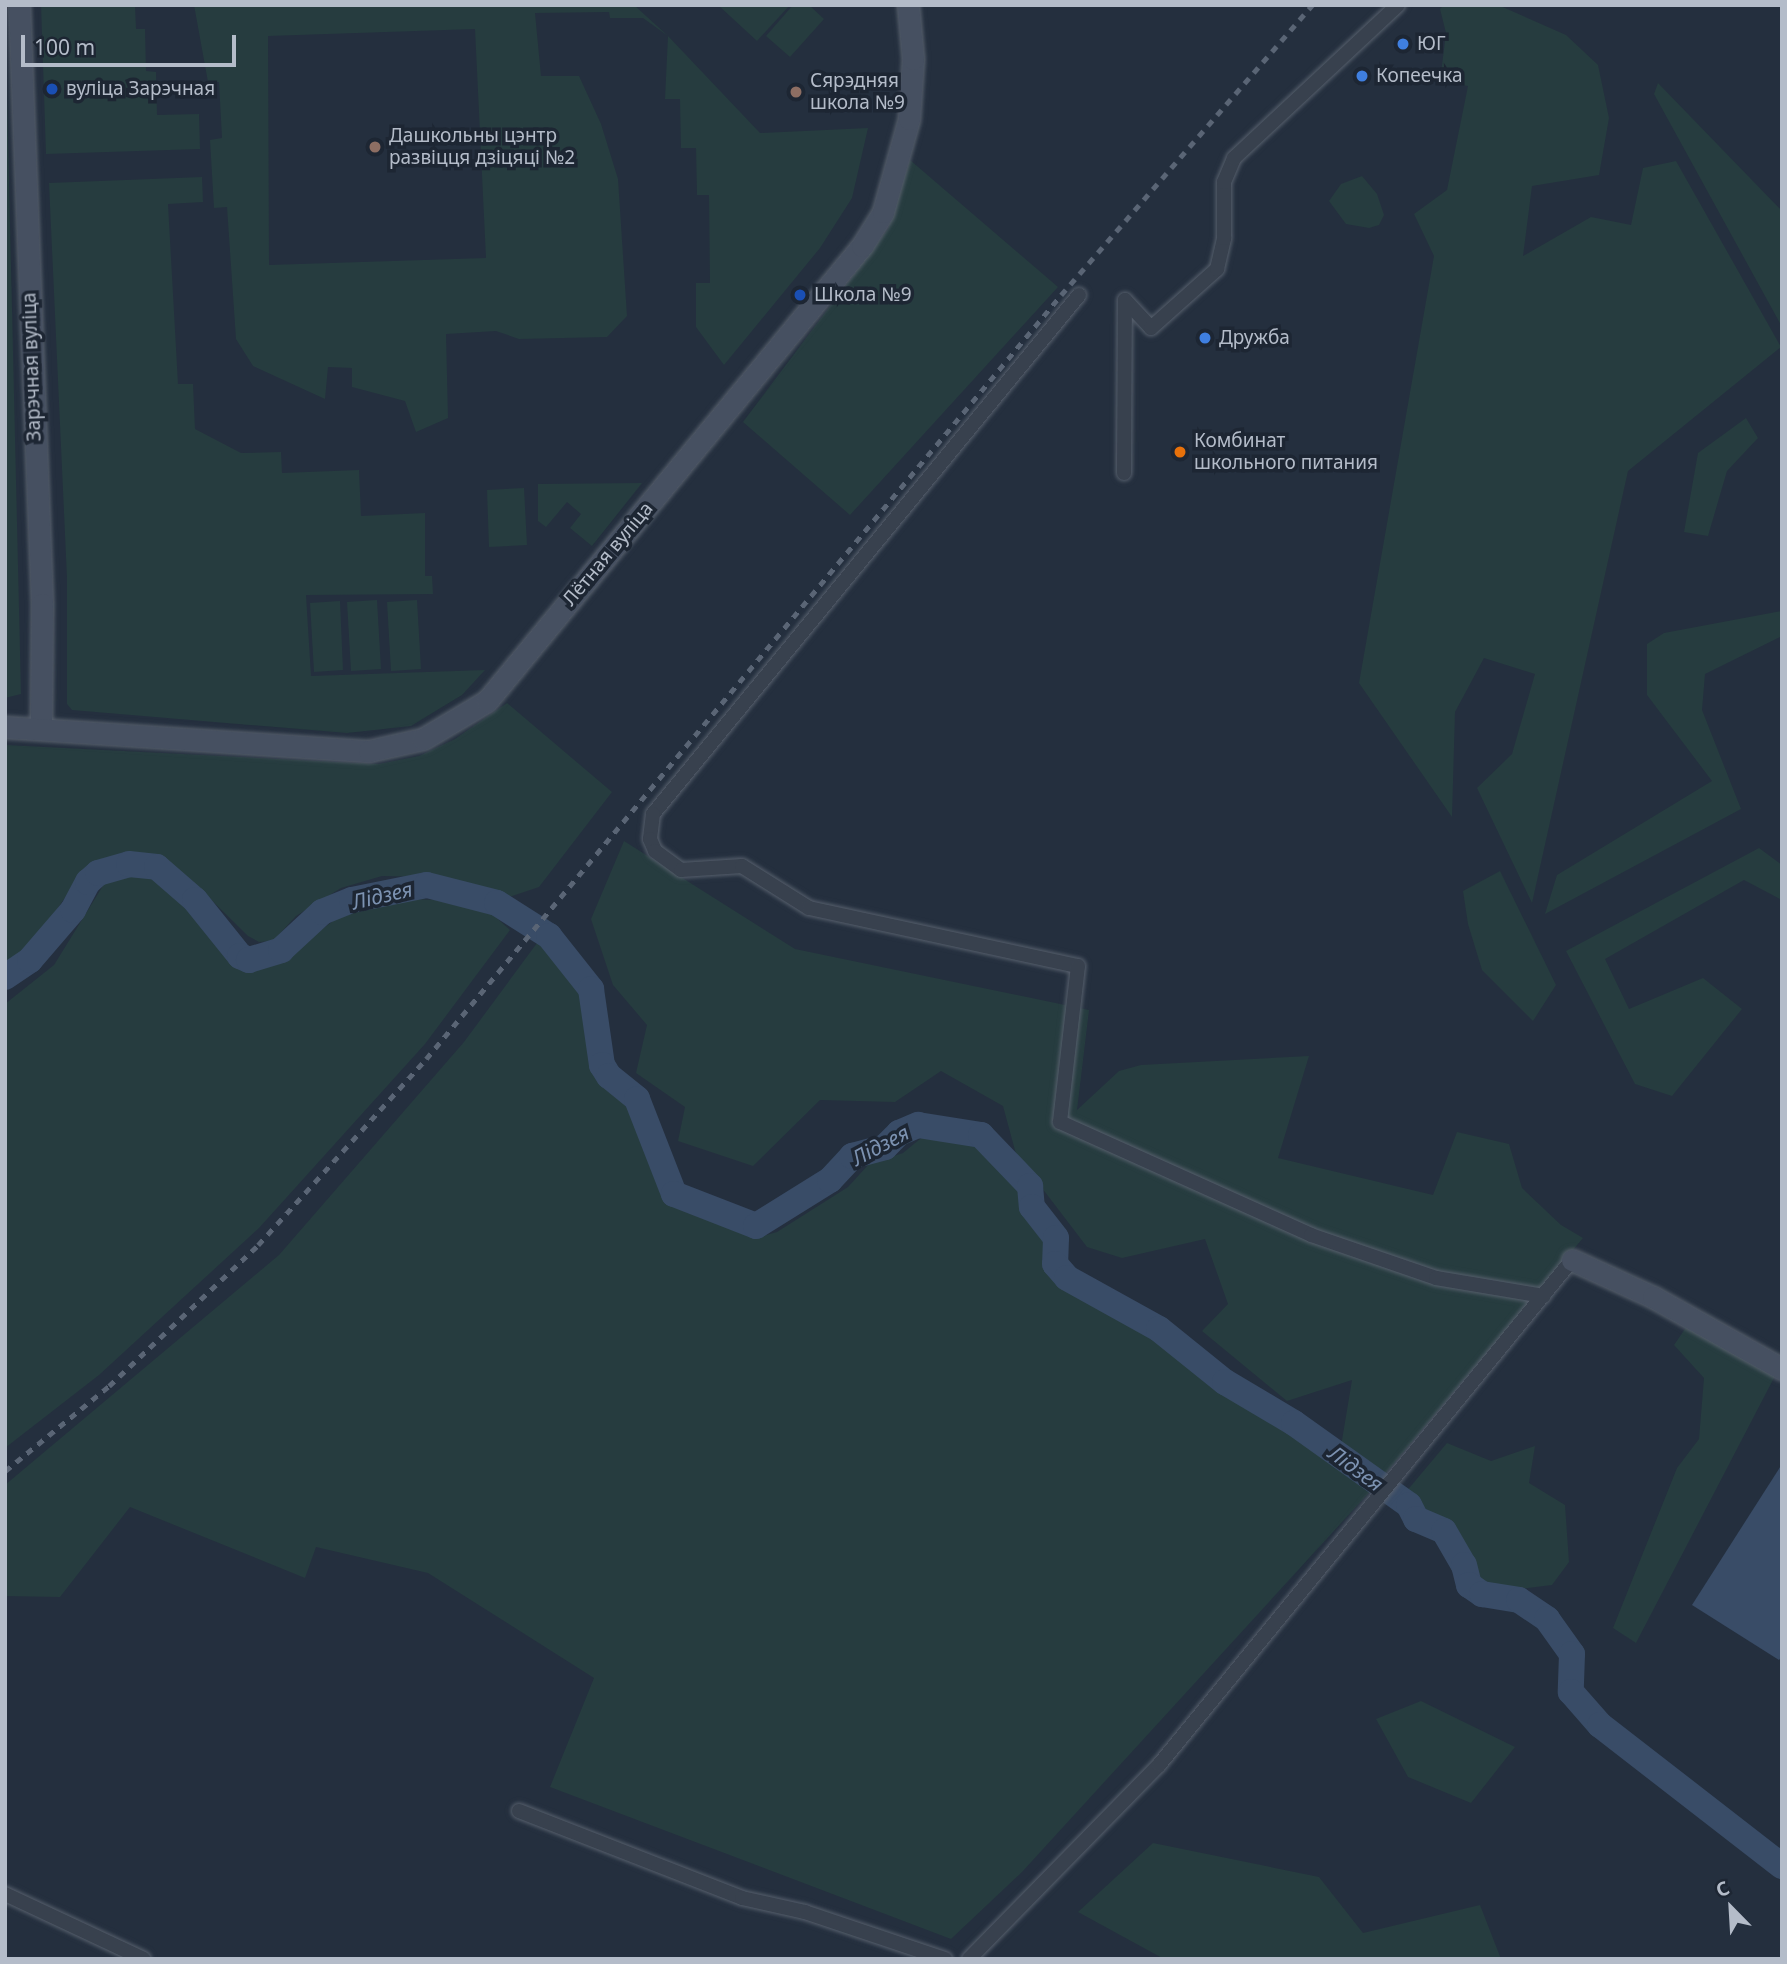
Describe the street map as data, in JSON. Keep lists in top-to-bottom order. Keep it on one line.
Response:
{"streets":{"street":["Зарэчная вуліца","Лётная вуліца"]},"crossings":[["Зарэчная вуліца","Лётная вуліца"]],"water":["Лідзея"],"places":["ЮГ","Копеечка","вуліца Зарэчная","Сярэдняя школа №9","Дашкольны цэнтр развіцця дзіцяці №2","Школа №9","Дружба","Комбинат школьного питания"],"scale_bar":"100 m","north":"top left"}
